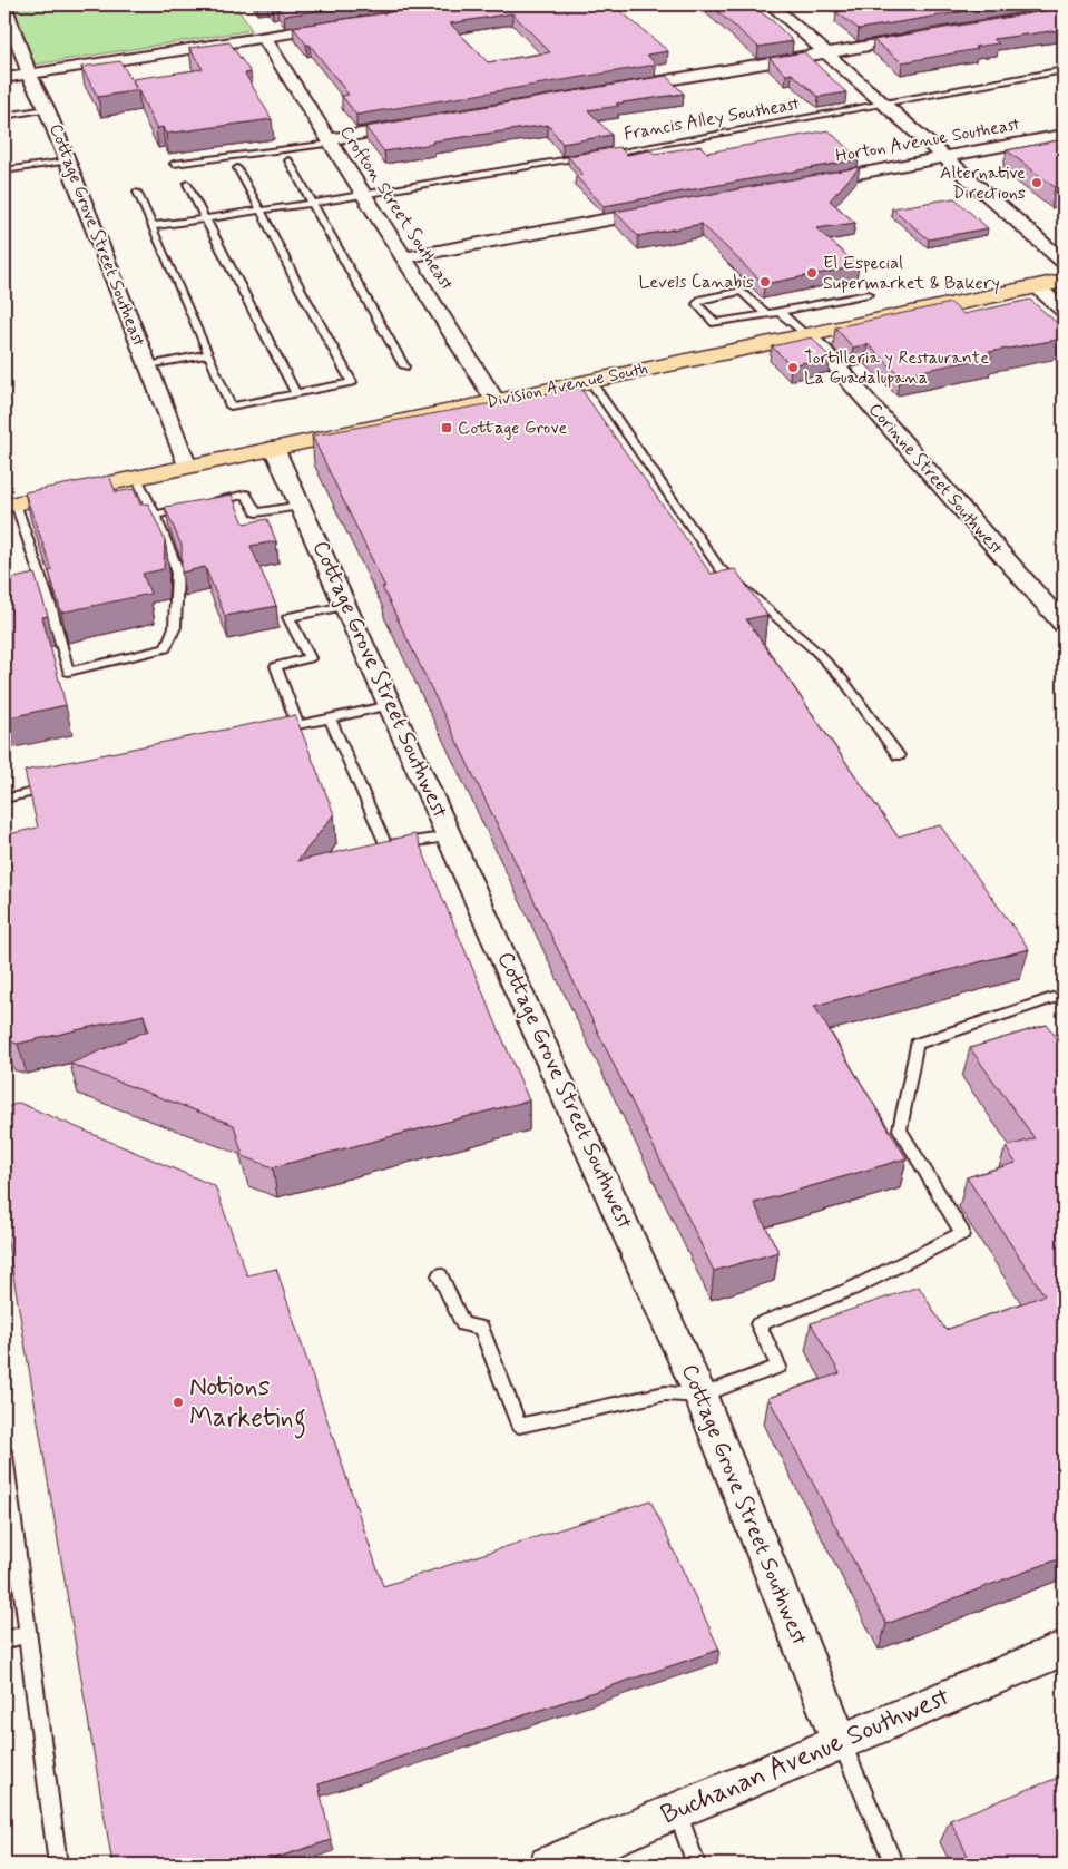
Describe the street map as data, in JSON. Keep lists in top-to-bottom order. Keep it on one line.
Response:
{"streets":{"main road":["Division Avenue South"],"street":["Horton Avenue Southeast","Crofton Street Southeast","Cottage Grove Street Southeast","Corinne Street Southwest","Cottage Grove Street Southwest","Buchanan Avenue Southwest"],"lane":["Francis Alley Southeast"]},"crossings":[["Francis Alley Southeast","Crofton Street Southeast"],["Crofton Street Southeast","Division Avenue South"],["Cottage Grove Street Southeast","Division Avenue South"],["Division Avenue South","Corinne Street Southwest"],["Division Avenue South","Cottage Grove Street Southwest"],["Cottage Grove Street Southwest","Buchanan Avenue Southwest"]],"places":{"other":["Alternative Directions","El Especial Supermarket & Bakery","Levels Canabis","Tortilleria y Restaurante La Guadalupana","Notions Marketing"],"transit":["Cottage Grove"]}}
